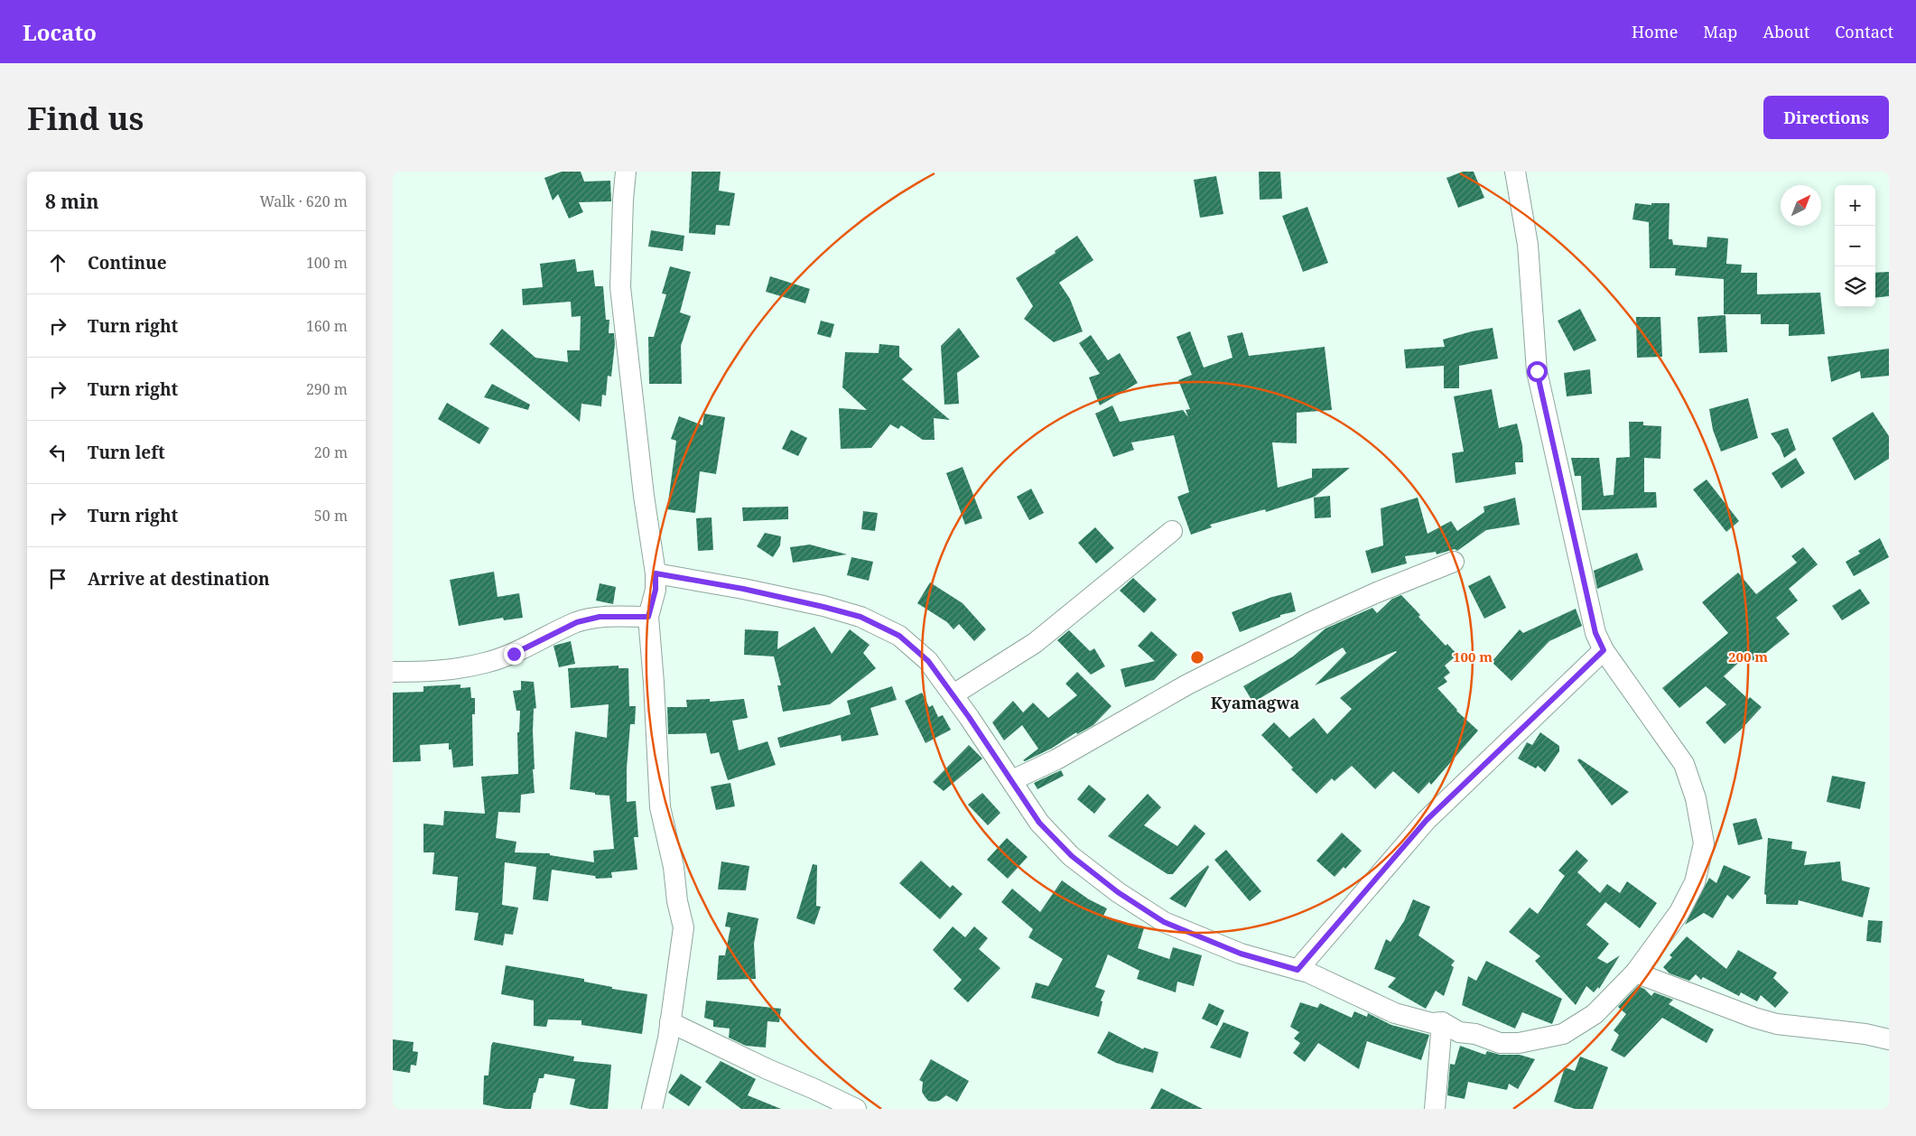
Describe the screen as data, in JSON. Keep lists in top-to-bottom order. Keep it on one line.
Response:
{"districts":["Kyamagwa"],"north":"top right","page":{"header":"Locato","nav":["Home","Map","About","Contact"],"buttons":"Directions","title":"Find us","heading":["8 min","Walk · 620 m"],"map_buttons":["+","−"],"list":[["Continue","100 m"],["Turn right","160 m"],["Turn right","290 m"],["Turn left","20 m"],["Turn right","50 m"],"Arrive at destination"]},"rings":["100 m","200 m"]}
